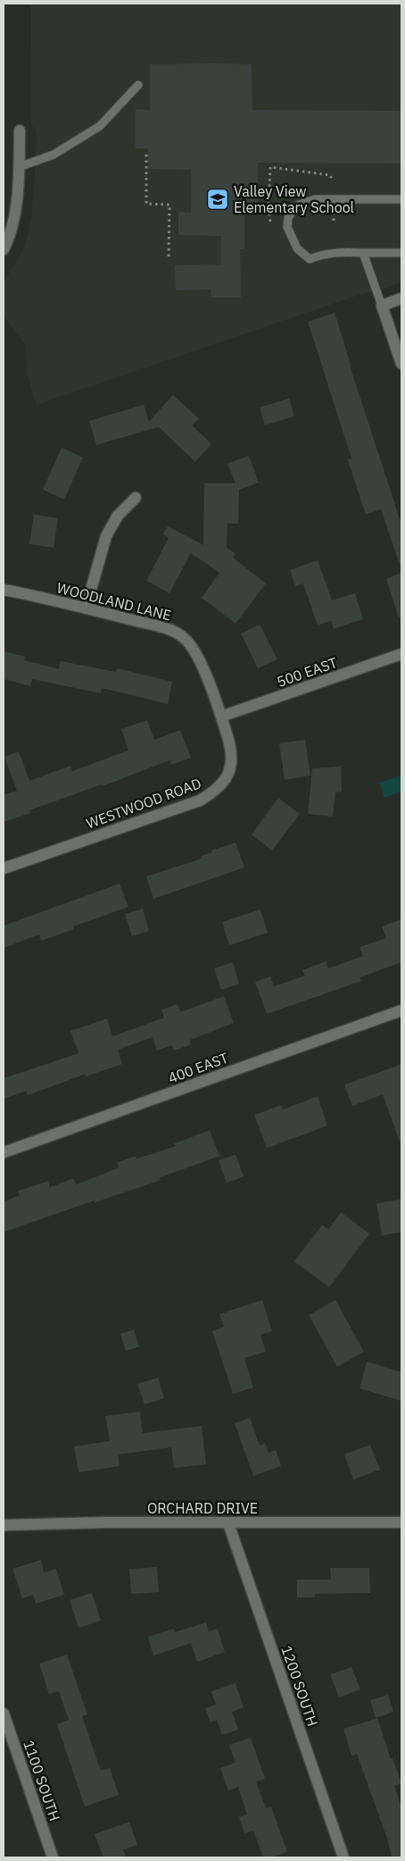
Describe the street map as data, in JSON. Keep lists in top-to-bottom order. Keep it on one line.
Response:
{"streets":{"street":["WOODLAND LANE","500 EAST","WESTWOOD ROAD","400 EAST","ORCHARD DRIVE","1200 SOUTH","1100 SOUTH"]},"crossings":[["WOODLAND LANE","500 EAST"],["WOODLAND LANE","WESTWOOD ROAD"],["500 EAST","WESTWOOD ROAD"],["ORCHARD DRIVE","1200 SOUTH"]],"places":{"school or university":["Valley View Elementary School"]}}
